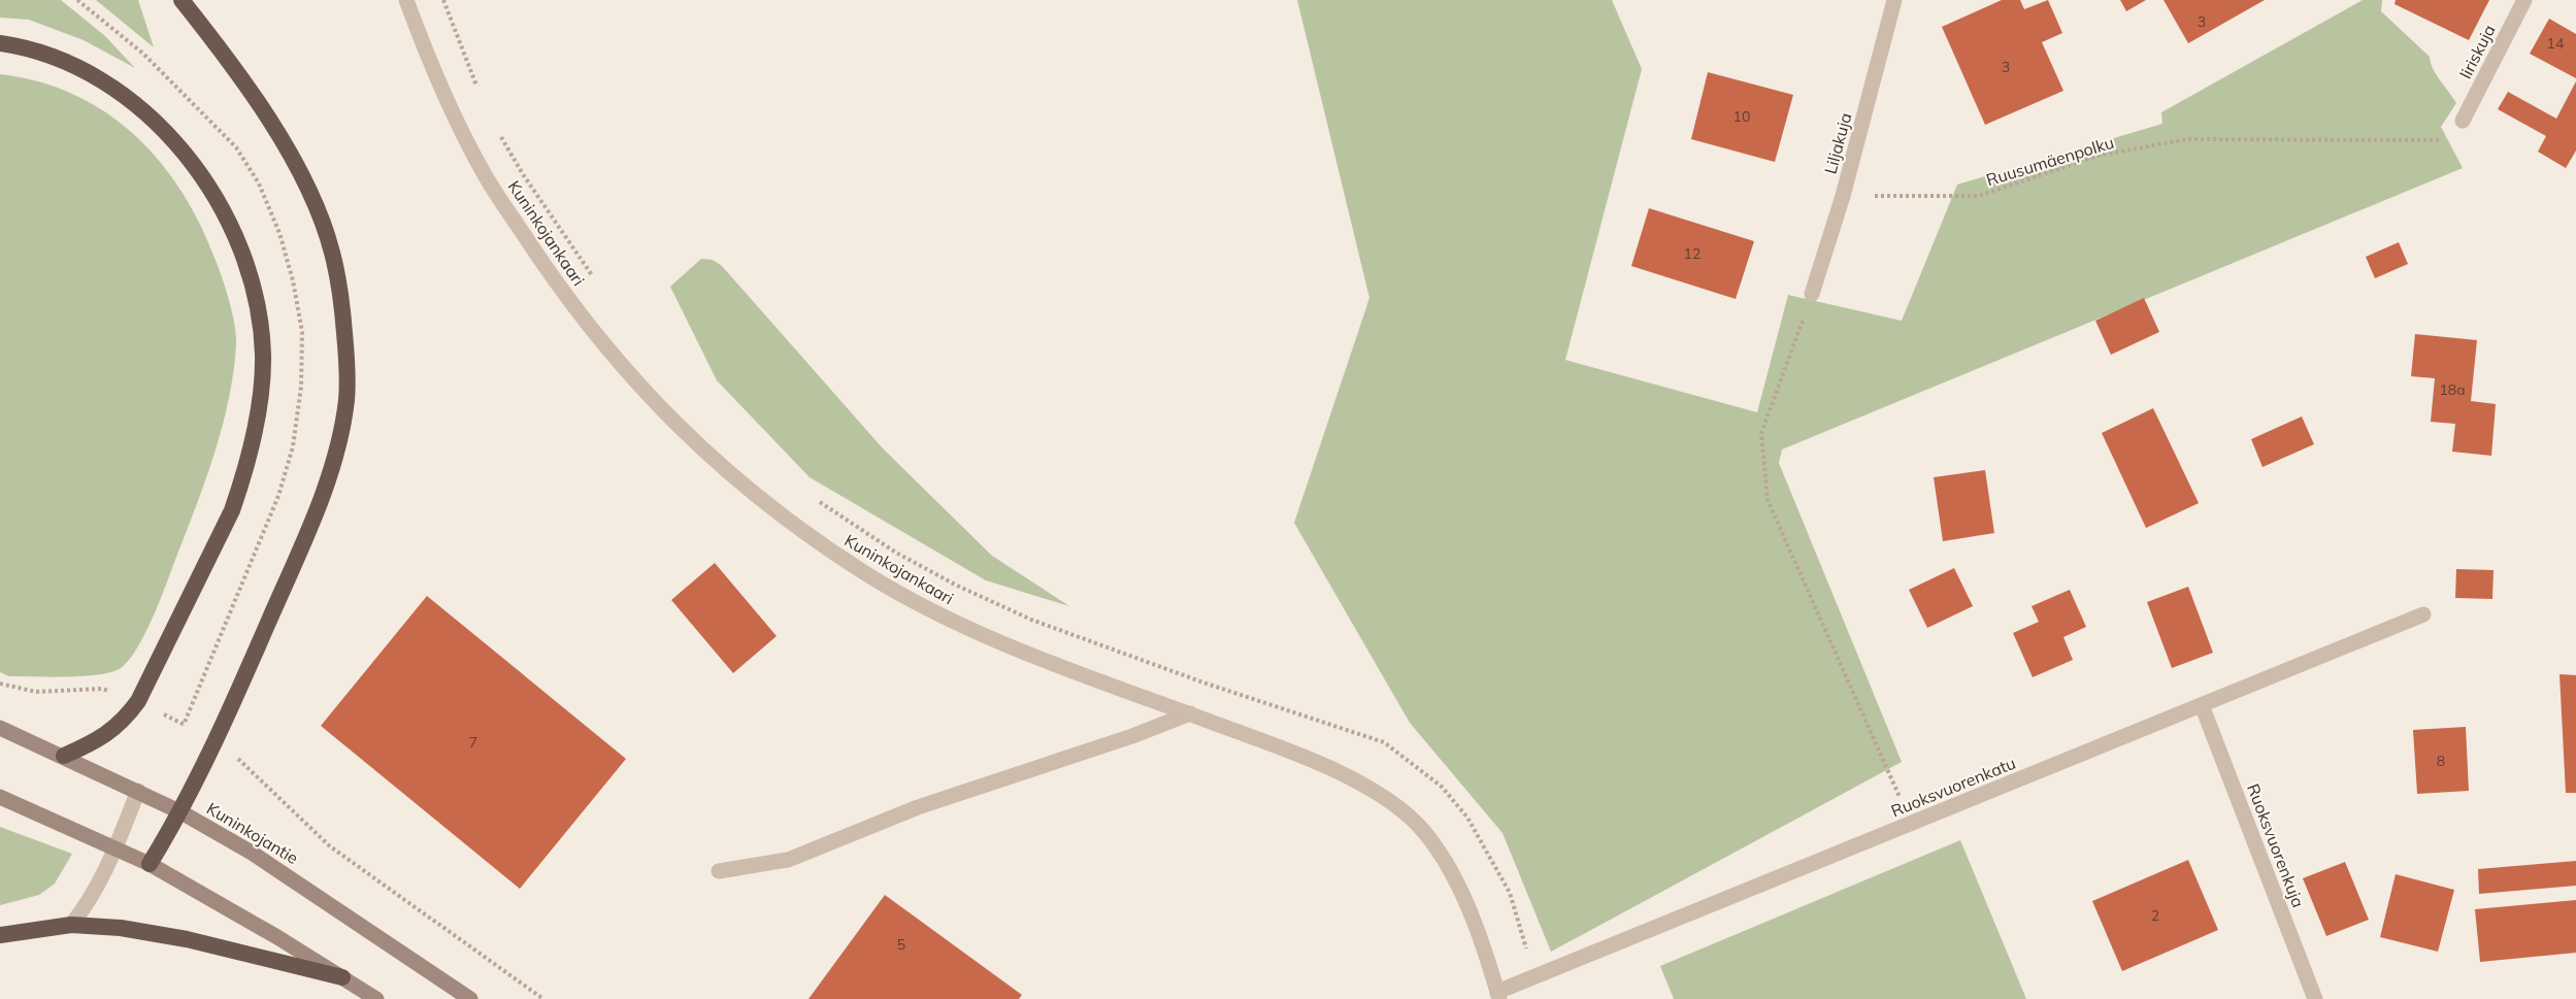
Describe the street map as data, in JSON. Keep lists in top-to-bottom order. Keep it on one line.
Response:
{"streets":{"main road":["Kuninkojantie"],"street":["Iiriskuja","Liljakuja","Kuninkojankaari","Ruoksvuorenkatu","Ruoksvuorenkuja"],"path":["Ruusumäenpolku"]},"crossings":[["Liljakuja","Ruusumäenpolku"],["Kuninkojankaari","Ruoksvuorenkatu"],["Ruoksvuorenkatu","Ruoksvuorenkuja"]],"house_numbers":["3","14","3","10","12","18a","7","8","2","5"]}
